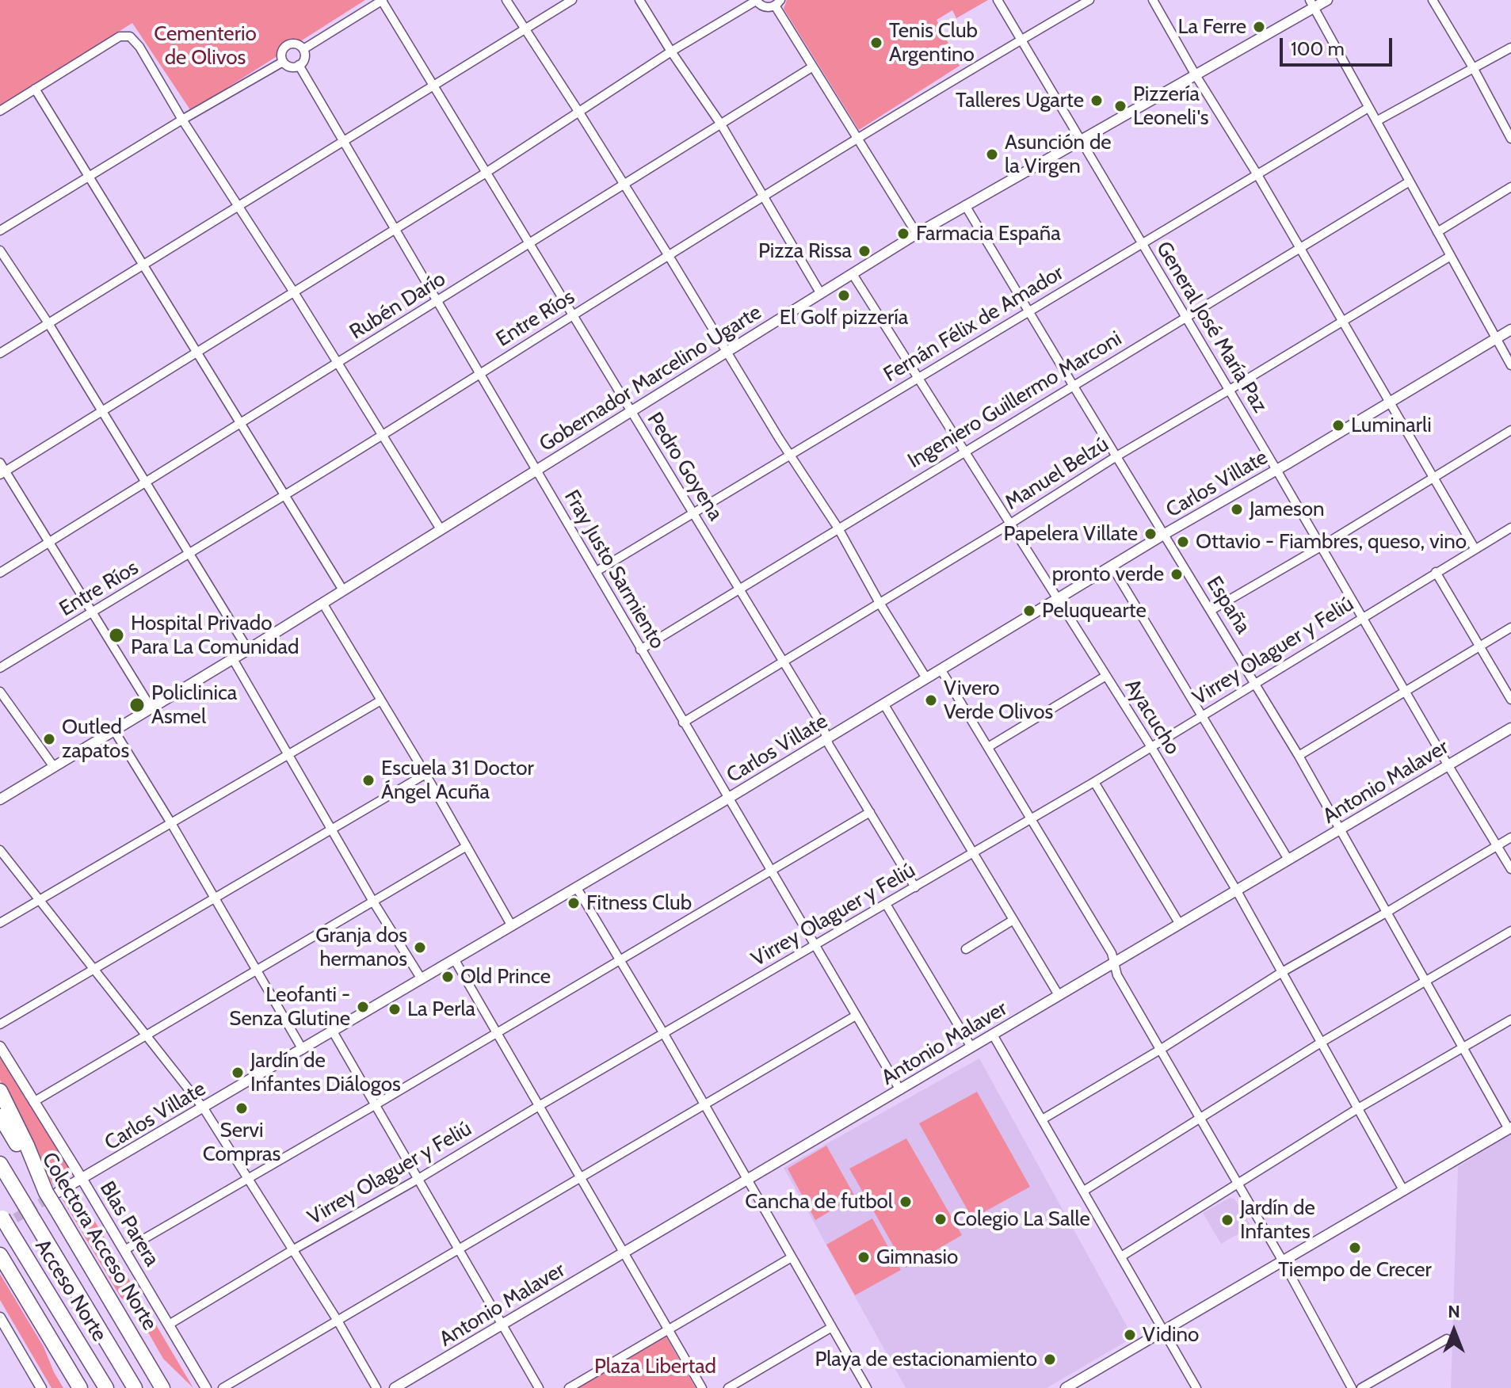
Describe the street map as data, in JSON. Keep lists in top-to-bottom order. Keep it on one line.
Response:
{"streets":{"highway":["Colectora Acceso Norte","Acceso Norte"],"street":["Rubén Darío","Entre Ríos","Fernán Félix de Amador","General José María Paz","Gobernador Marcelino Ugarte","Ingeniero Guillermo Marconi","Pedro Goyena","Manuel Belzú","Carlos Villate","Fray Justo Sarmiento","España","Virrey Olaguer y Feliú","Ayacucho","Antonio Malaver","Blas Parera"]},"crossings":[["Rubén Darío","Pedro Goyena"],["Rubén Darío","Fray Justo Sarmiento"],["Entre Ríos","General José María Paz"],["Entre Ríos","Pedro Goyena"],["Entre Ríos","Fray Justo Sarmiento"],["Fernán Félix de Amador","General José María Paz"],["Fernán Félix de Amador","Pedro Goyena"],["Fernán Félix de Amador","Fray Justo Sarmiento"],["Fernán Félix de Amador","España"],["Fernán Félix de Amador","Ayacucho"],["General José María Paz","Gobernador Marcelino Ugarte"],["General José María Paz","Ingeniero Guillermo Marconi"],["General José María Paz","Manuel Belzú"],["General José María Paz","Carlos Villate"],["General José María Paz","Virrey Olaguer y Feliú"],["General José María Paz","Antonio Malaver"],["Gobernador Marcelino Ugarte","Pedro Goyena"],["Gobernador Marcelino Ugarte","Fray Justo Sarmiento"],["Gobernador Marcelino Ugarte","España"],["Gobernador Marcelino Ugarte","Ayacucho"],["Ingeniero Guillermo Marconi","Pedro Goyena"],["Ingeniero Guillermo Marconi","Fray Justo Sarmiento"],["Ingeniero Guillermo Marconi","España"],["Ingeniero Guillermo Marconi","Ayacucho"],["Pedro Goyena","Manuel Belzú"],["Pedro Goyena","Carlos Villate"],["Pedro Goyena","Virrey Olaguer y Feliú"],["Manuel Belzú","Fray Justo Sarmiento"],["Manuel Belzú","España"],["Manuel Belzú","Ayacucho"],["Carlos Villate","Fray Justo Sarmiento"],["Carlos Villate","España"],["Carlos Villate","Ayacucho"],["Carlos Villate","Blas Parera"],["Carlos Villate","Colectora Acceso Norte"],["Fray Justo Sarmiento","Virrey Olaguer y Feliú"],["Fray Justo Sarmiento","Antonio Malaver"],["España","Virrey Olaguer y Feliú"],["España","Antonio Malaver"],["Virrey Olaguer y Feliú","Ayacucho"],["Virrey Olaguer y Feliú","Blas Parera"],["Ayacucho","Antonio Malaver"]],"parks":["Cementerio de Olivos","Plaza Libertad"],"places":["La Ferre","Tenis Club Argentino","Talleres Ugarte","Pizzería Leoneli's","Asunción de la Virgen","Farmacia España","Pizza Rissa","El Golf pizzería","Luminarli","Jameson","Papelera Villate","Ottavio - Fiambres, queso, vino","pronto verde","Peluquearte","Hospital Privado Para La Comunidad","Vivero Verde Olivos","Policlinica Asmel","Outled zapatos","Escuela 31 Doctor Ángel Acuña","Fitness Club","Granja dos hermanos","Old Prince","Leofanti - Senza Glutine","La Perla","Jardín de Infantes Diálogos","Servi Compras","Cancha de futbol","Colegio La Salle","Jardín de Infantes","Tiempo de Crecer","Gimnasio","Vidino","Playa de estacionamiento"],"scale_bar":"100 m","north":"top"}
